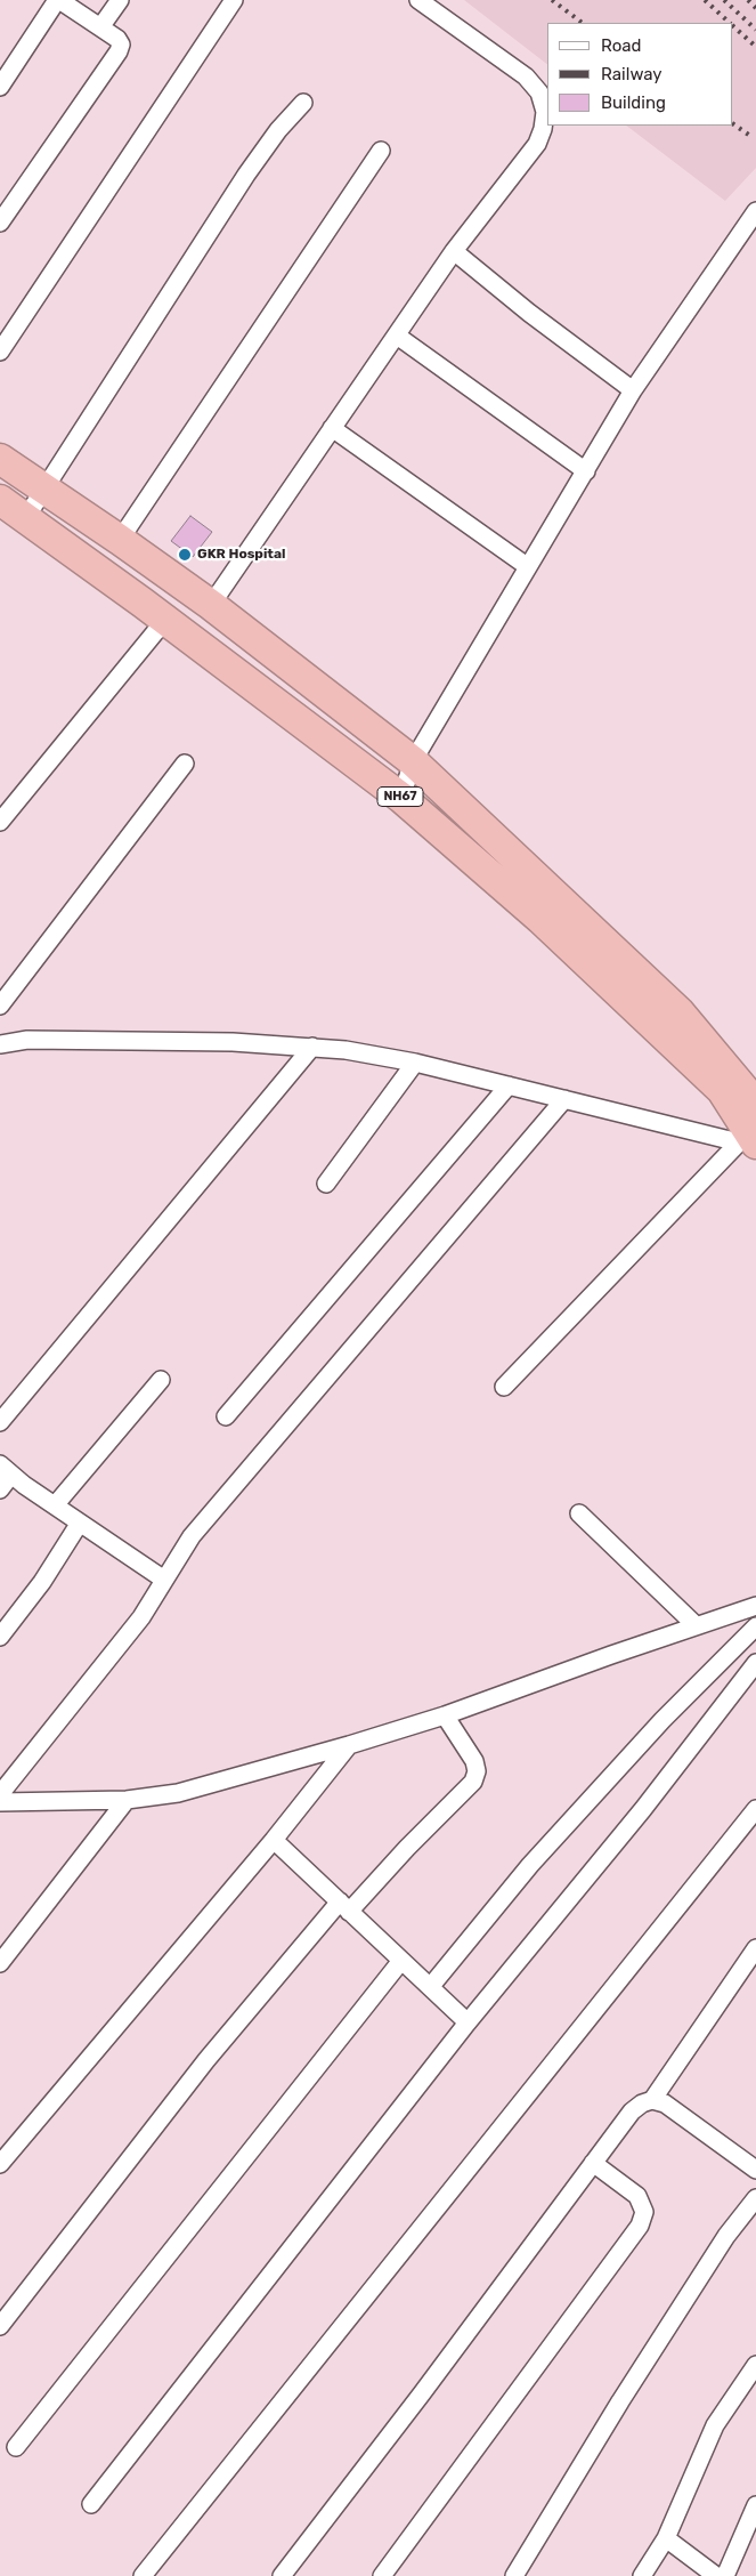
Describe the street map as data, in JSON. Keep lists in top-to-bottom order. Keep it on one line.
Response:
{"streets":{"highway":["NH67"]},"places":["GKR Hospital"],"legend":["Road","Railway","Building"]}
